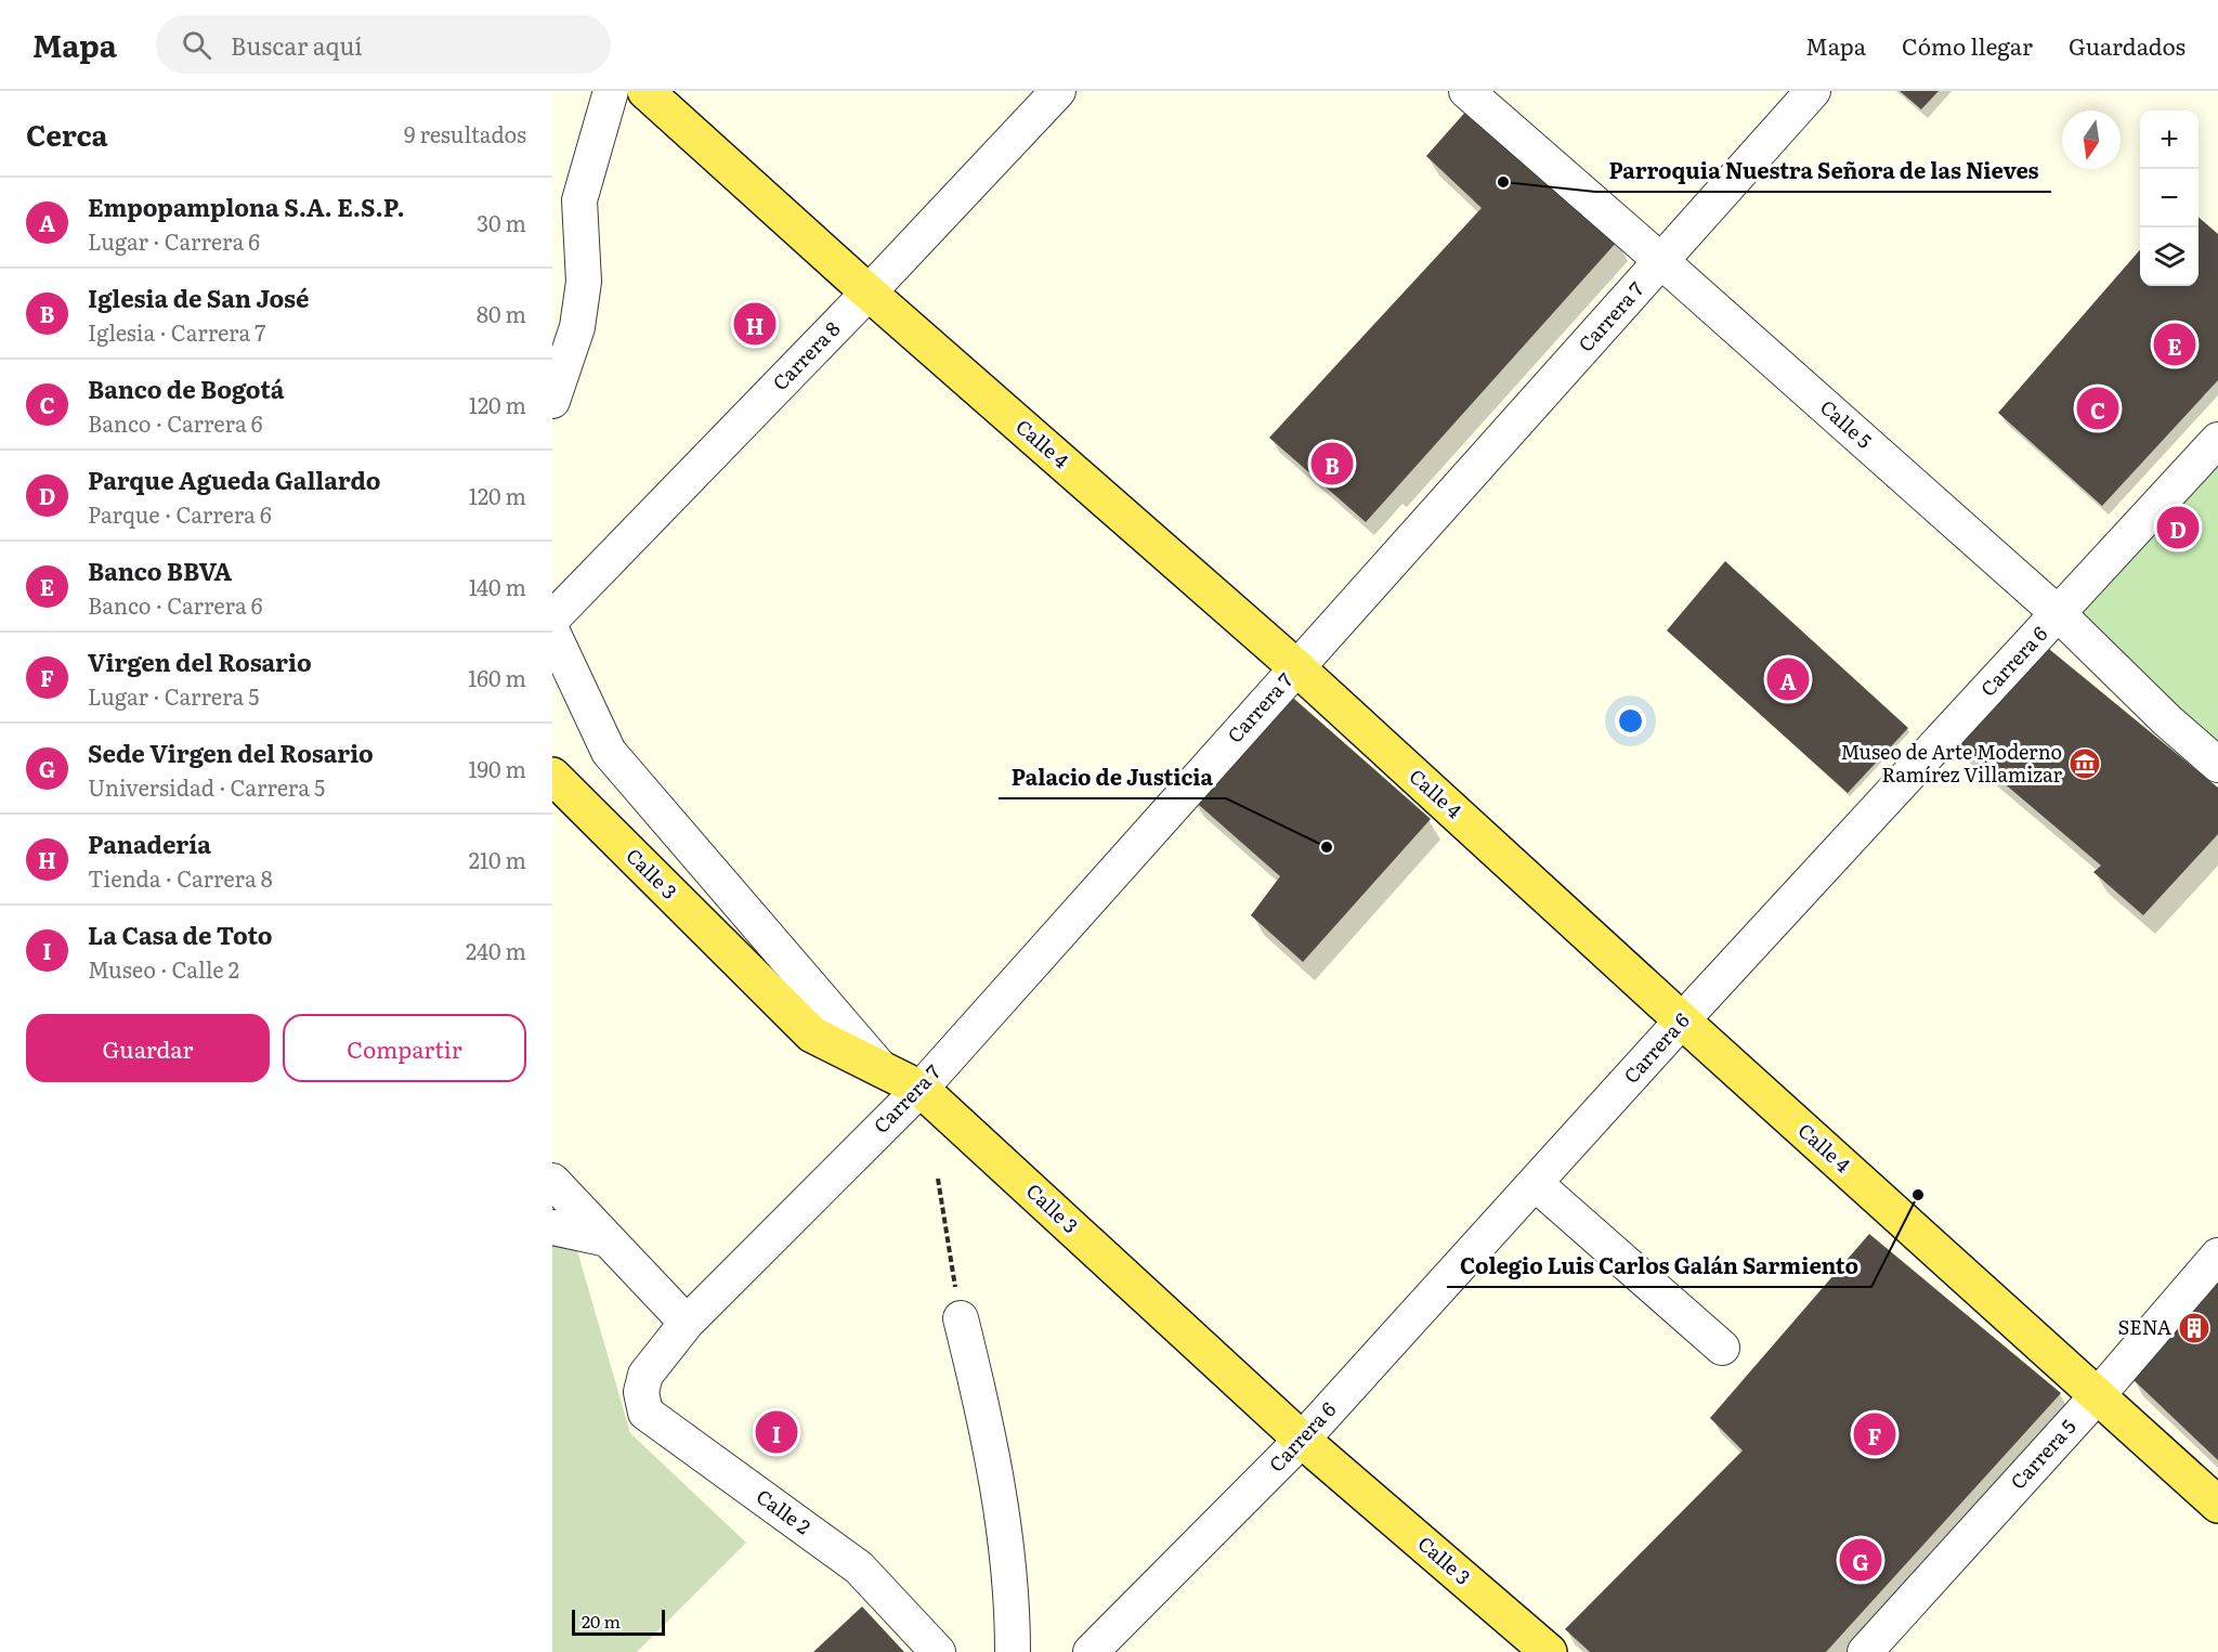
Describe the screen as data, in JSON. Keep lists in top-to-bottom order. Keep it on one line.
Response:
{"streets":{"main road":["Calle 4","Calle 3"],"street":["Carrera 7","Carrera 8","Calle 5","Carrera 6","Carrera 5","Calle 2"]},"crossings":[["Carrera 7","Calle 5"],["Carrera 7","Calle 4"],["Carrera 7","Calle 3"],["Carrera 7","Calle 2"],["Carrera 8","Calle 4"],["Calle 5","Carrera 6"],["Calle 4","Carrera 6"],["Calle 4","Carrera 5"],["Carrera 6","Calle 3"]],"places":{"other":["Parroquia Nuestra Señora de las Nieves","Palacio de Justicia","Colegio Luis Carlos Galán Sarmiento"],"museum":["Museo de Arte Moderno Ramírez Villamizar"],"building":["SENA"]},"scale_bar":"20 m","north":"bottom","page":{"header":"Mapa","search":"Buscar aquí","nav":["Mapa","Cómo llegar","Guardados"],"heading":["Cerca","9 resultados"],"map_buttons":["+","−"],"list":[{"mark":"A","name":"Empopamplona S.A. E.S.P.","note":"Lugar · Carrera 6","value":"30 m"},{"mark":"B","name":"Iglesia de San José","note":"Iglesia · Carrera 7","value":"80 m"},{"mark":"C","name":"Banco de Bogotá","note":"Banco · Carrera 6","value":"120 m"},{"mark":"D","name":"Parque Agueda Gallardo","note":"Parque · Carrera 6","value":"120 m"},{"mark":"E","name":"Banco BBVA","note":"Banco · Carrera 6","value":"140 m"},{"mark":"F","name":"Virgen del Rosario","note":"Lugar · Carrera 5","value":"160 m"},{"mark":"G","name":"Sede Virgen del Rosario","note":"Universidad · Carrera 5","value":"190 m"},{"mark":"H","name":"Panadería","note":"Tienda · Carrera 8","value":"210 m"},{"mark":"I","name":"La Casa de Toto","note":"Museo · Calle 2","value":"240 m"}],"pins":["H","E","C","B","D","A","I","F","G"],"buttons":["Guardar","Compartir"],"scale":"20 m"}}
